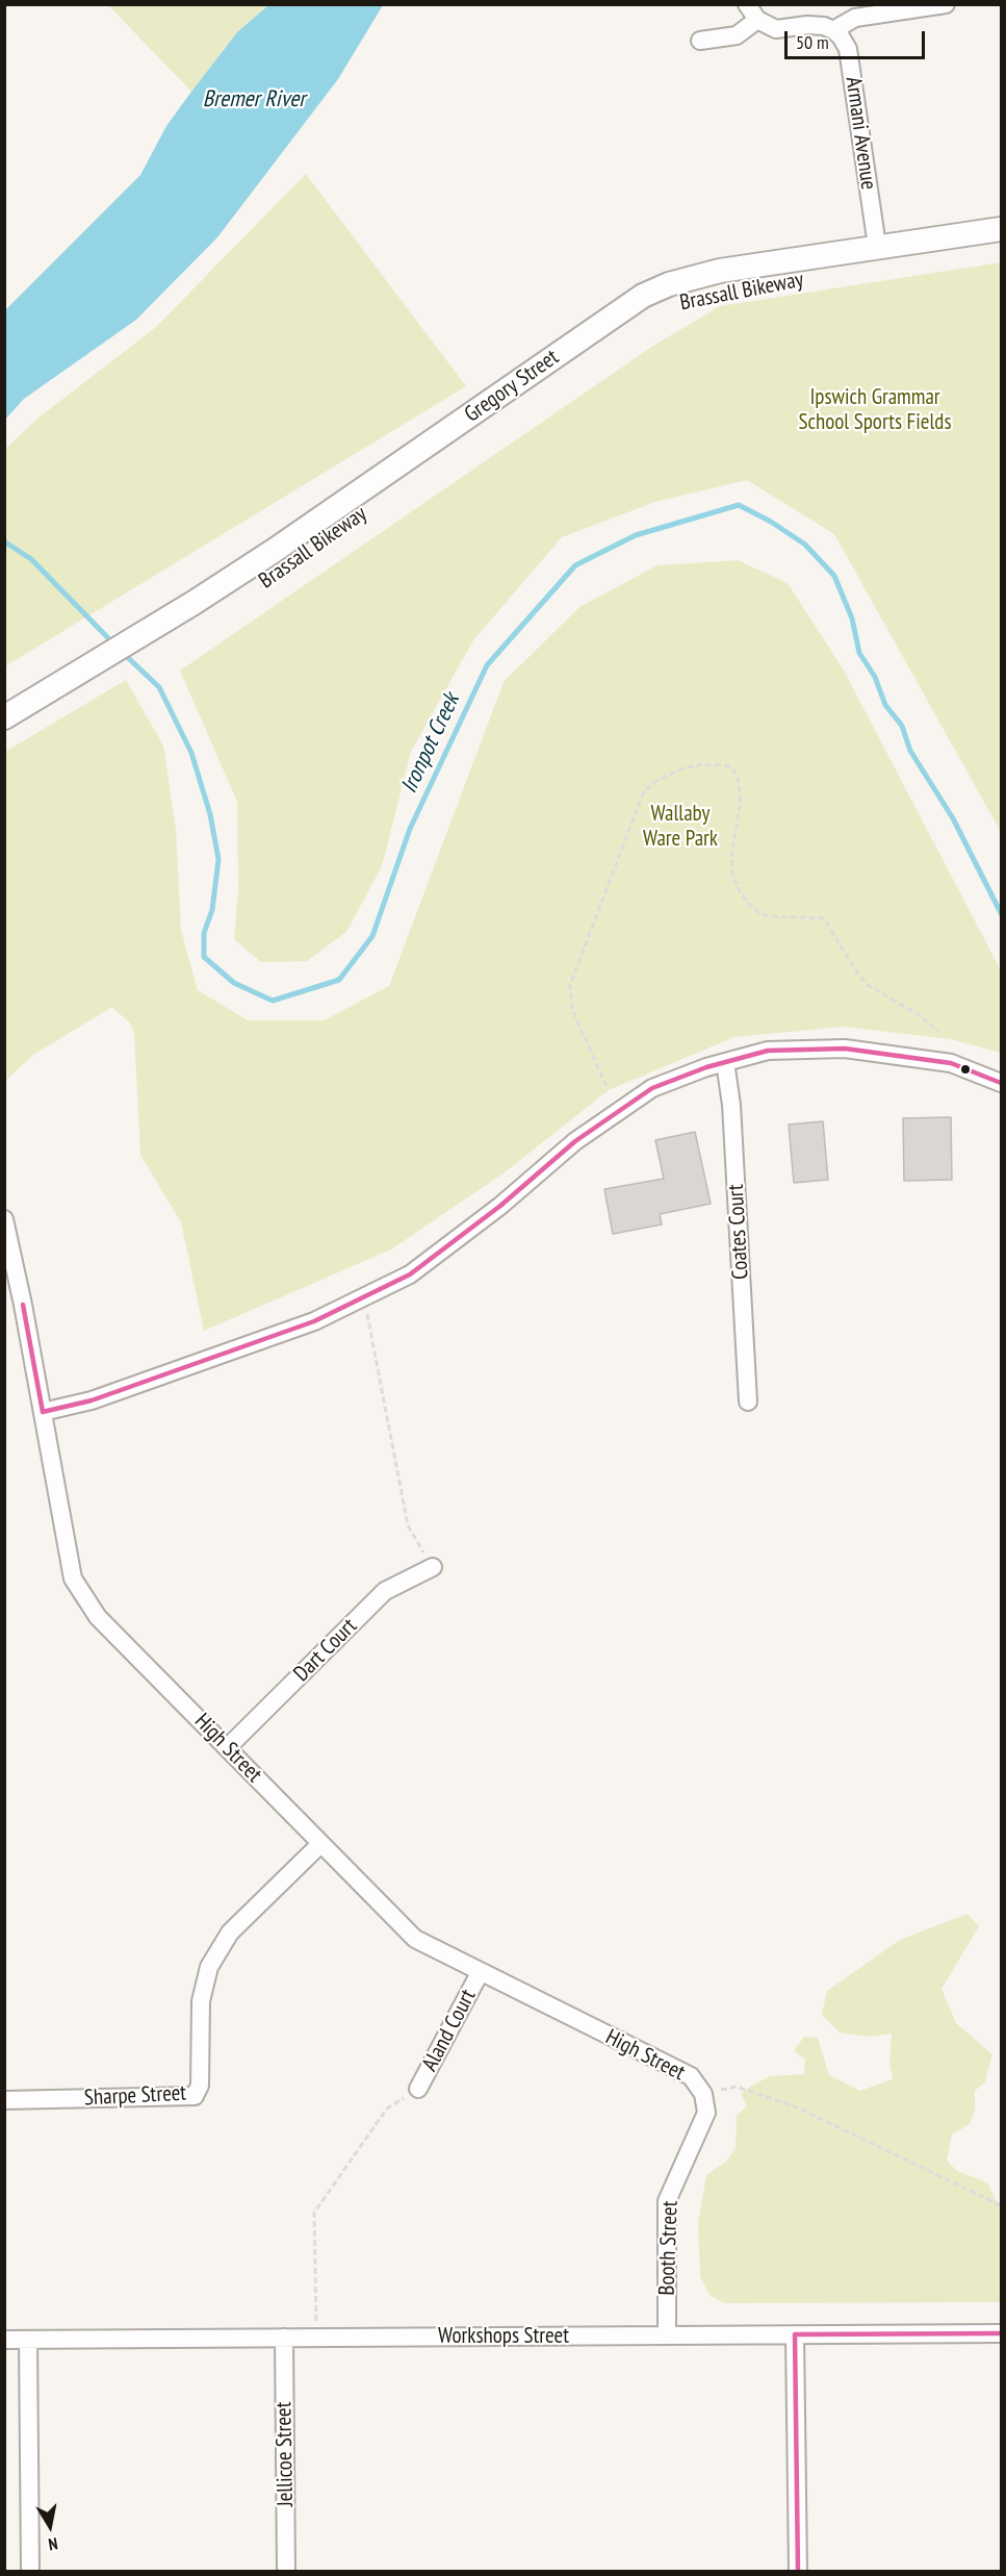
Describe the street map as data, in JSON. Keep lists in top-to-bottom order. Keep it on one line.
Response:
{"streets":{"main road":["Gregory Street"],"street":["Armani Avenue","Coates Court","Dart Court","High Street","Aland Court","Sharpe Street","Booth Street","Workshops Street","Jellicoe Street"],"path":["Brassall Bikeway"]},"crossings":[["Armani Avenue","Gregory Street"],["Dart Court","High Street"],["High Street","Aland Court"],["High Street","Sharpe Street"],["High Street","Booth Street"],["Booth Street","Workshops Street"],["Workshops Street","Jellicoe Street"]],"water":["Bremer River","Ironpot Creek"],"parks":["Ipswich Grammar School Sports Fields","Wallaby Ware Park"],"scale_bar":"50 m","north":"bottom"}
